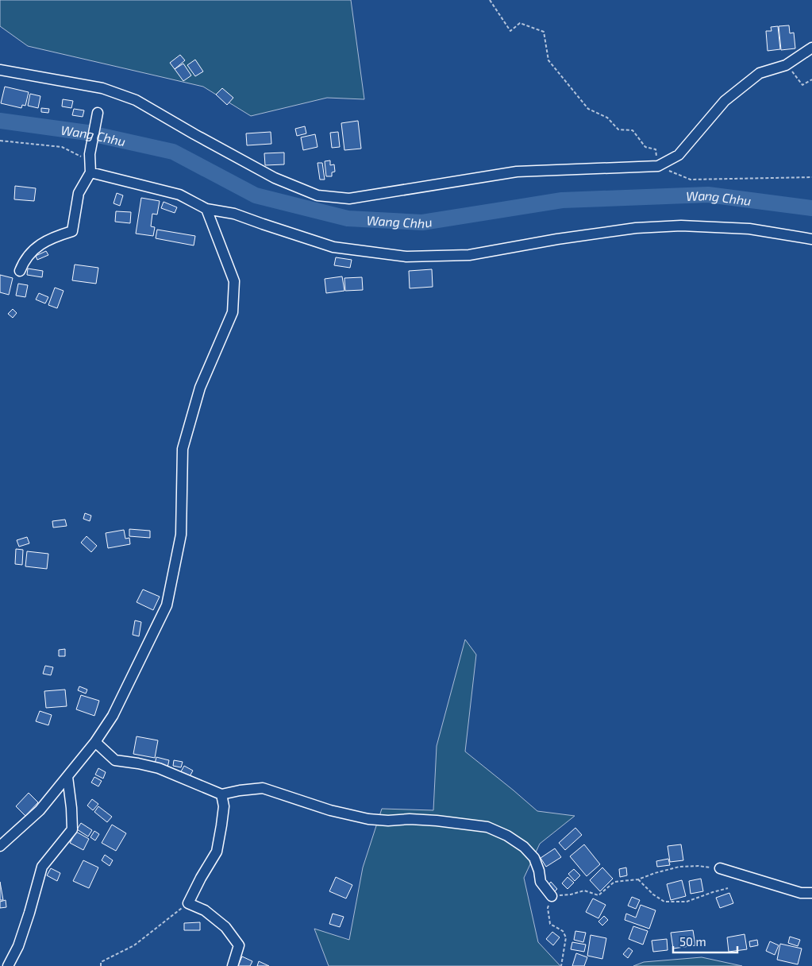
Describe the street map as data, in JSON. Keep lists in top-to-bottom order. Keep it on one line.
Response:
{"water":["Wang Chhu"],"scale_bar":"50 m"}
